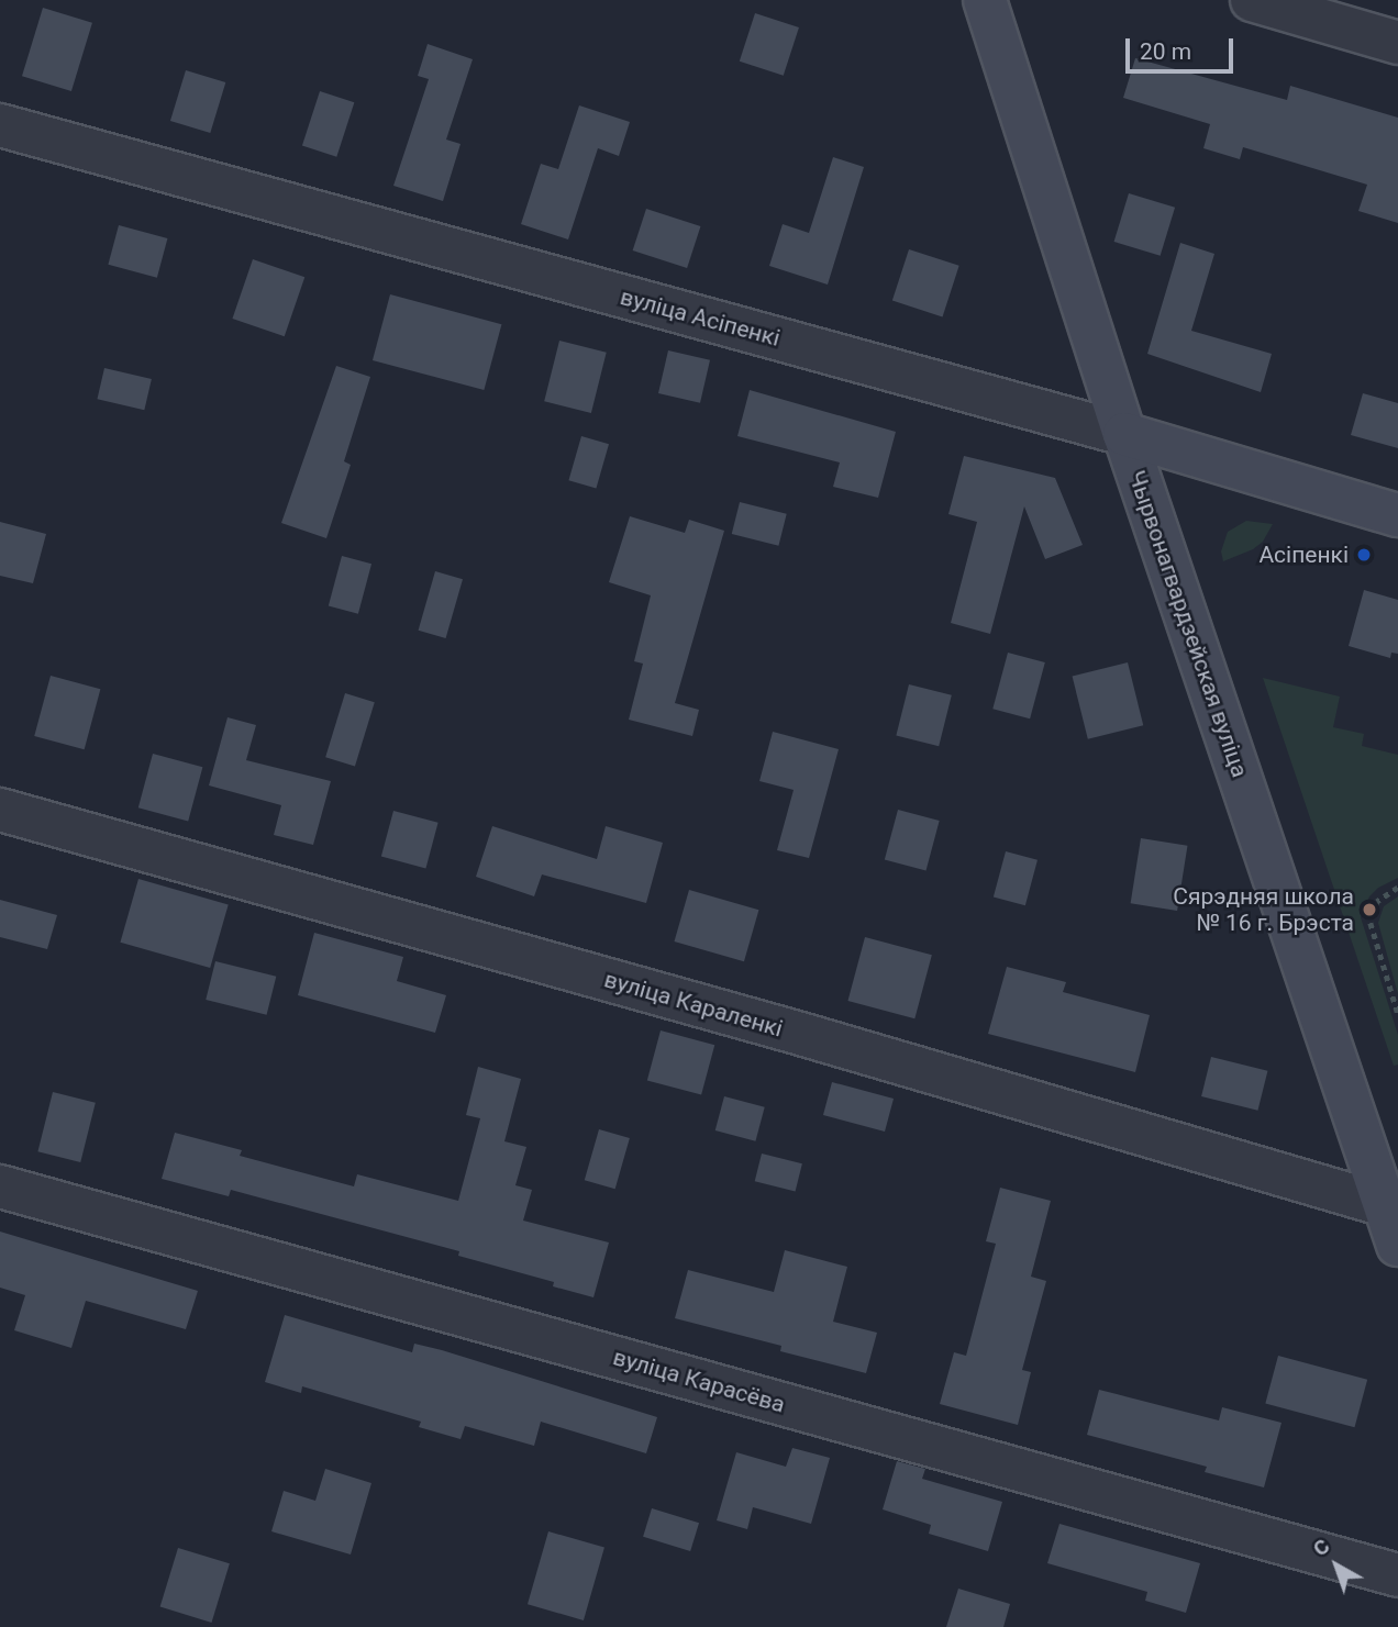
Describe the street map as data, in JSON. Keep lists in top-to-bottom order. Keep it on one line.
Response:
{"streets":{"main road":["вуліца Асіпенкі","Чырвонагвардзейская вуліца"],"street":["вуліца Караленкі","вуліца Карасёва"]},"crossings":[["вуліца Асіпенкі","Чырвонагвардзейская вуліца"],["Чырвонагвардзейская вуліца","вуліца Караленкі"]],"places":["Асіпенкі","Сярэдняя школа № 16 г. Брэста"],"scale_bar":"20 m","north":"top left"}
